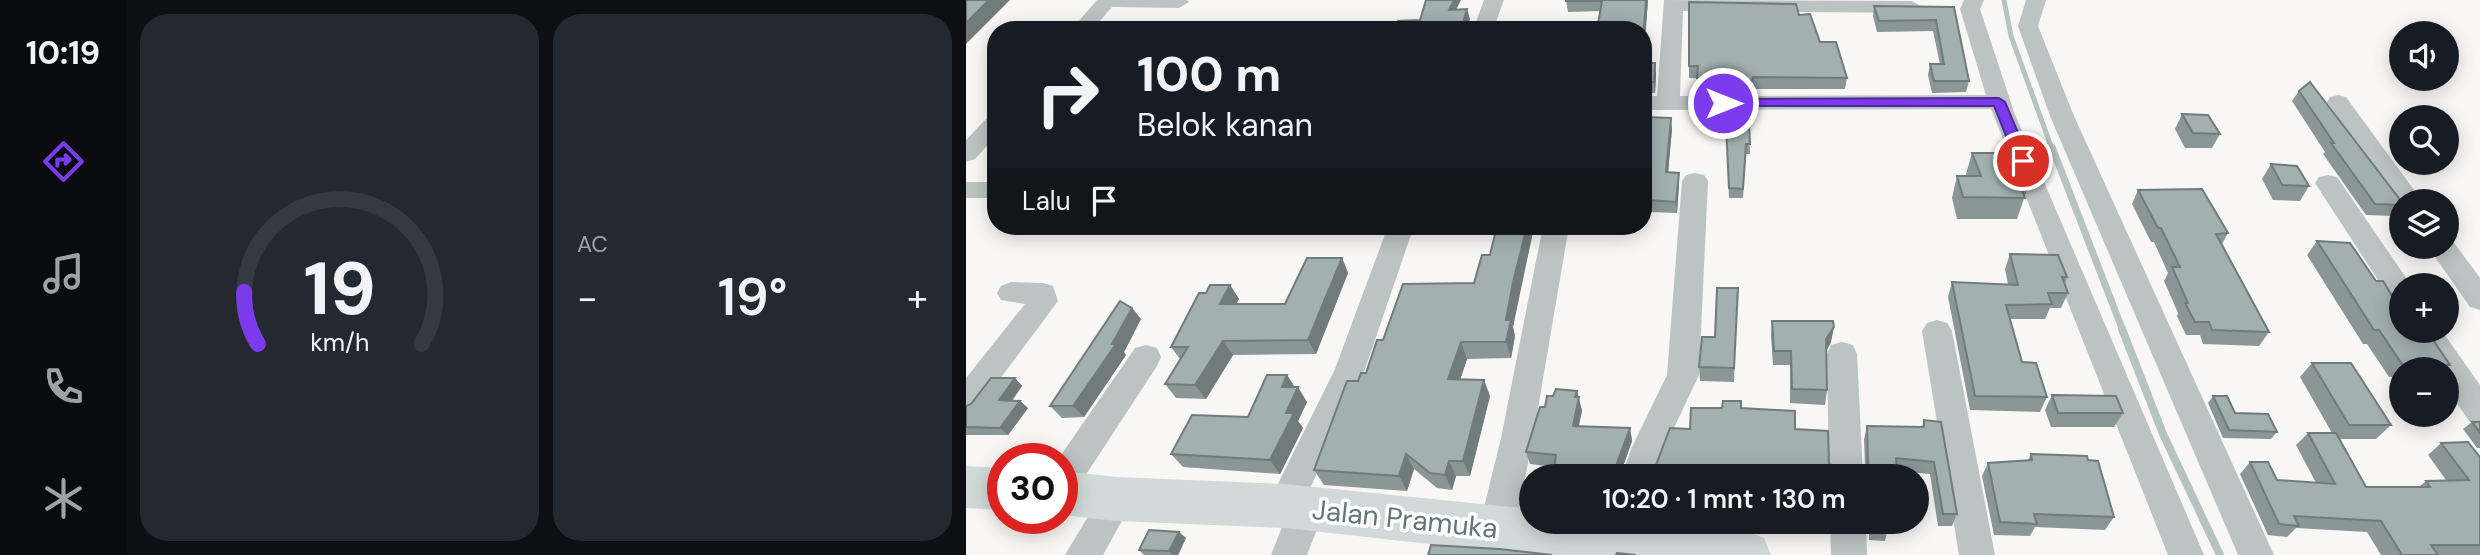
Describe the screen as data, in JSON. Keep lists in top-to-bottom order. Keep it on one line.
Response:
{"streets":{"street":["Jalan Pramuka"]},"page":{"tabs":"10:19","tile":"AC","map_buttons":["+","−"],"turn":["100 m","Belok kanan"],"then":"Lalu","heat":["−","19°","+"],"limit":"30","trip":"10:20 · 1 mnt · 130 m","gauge":["19","km/h"]}}
